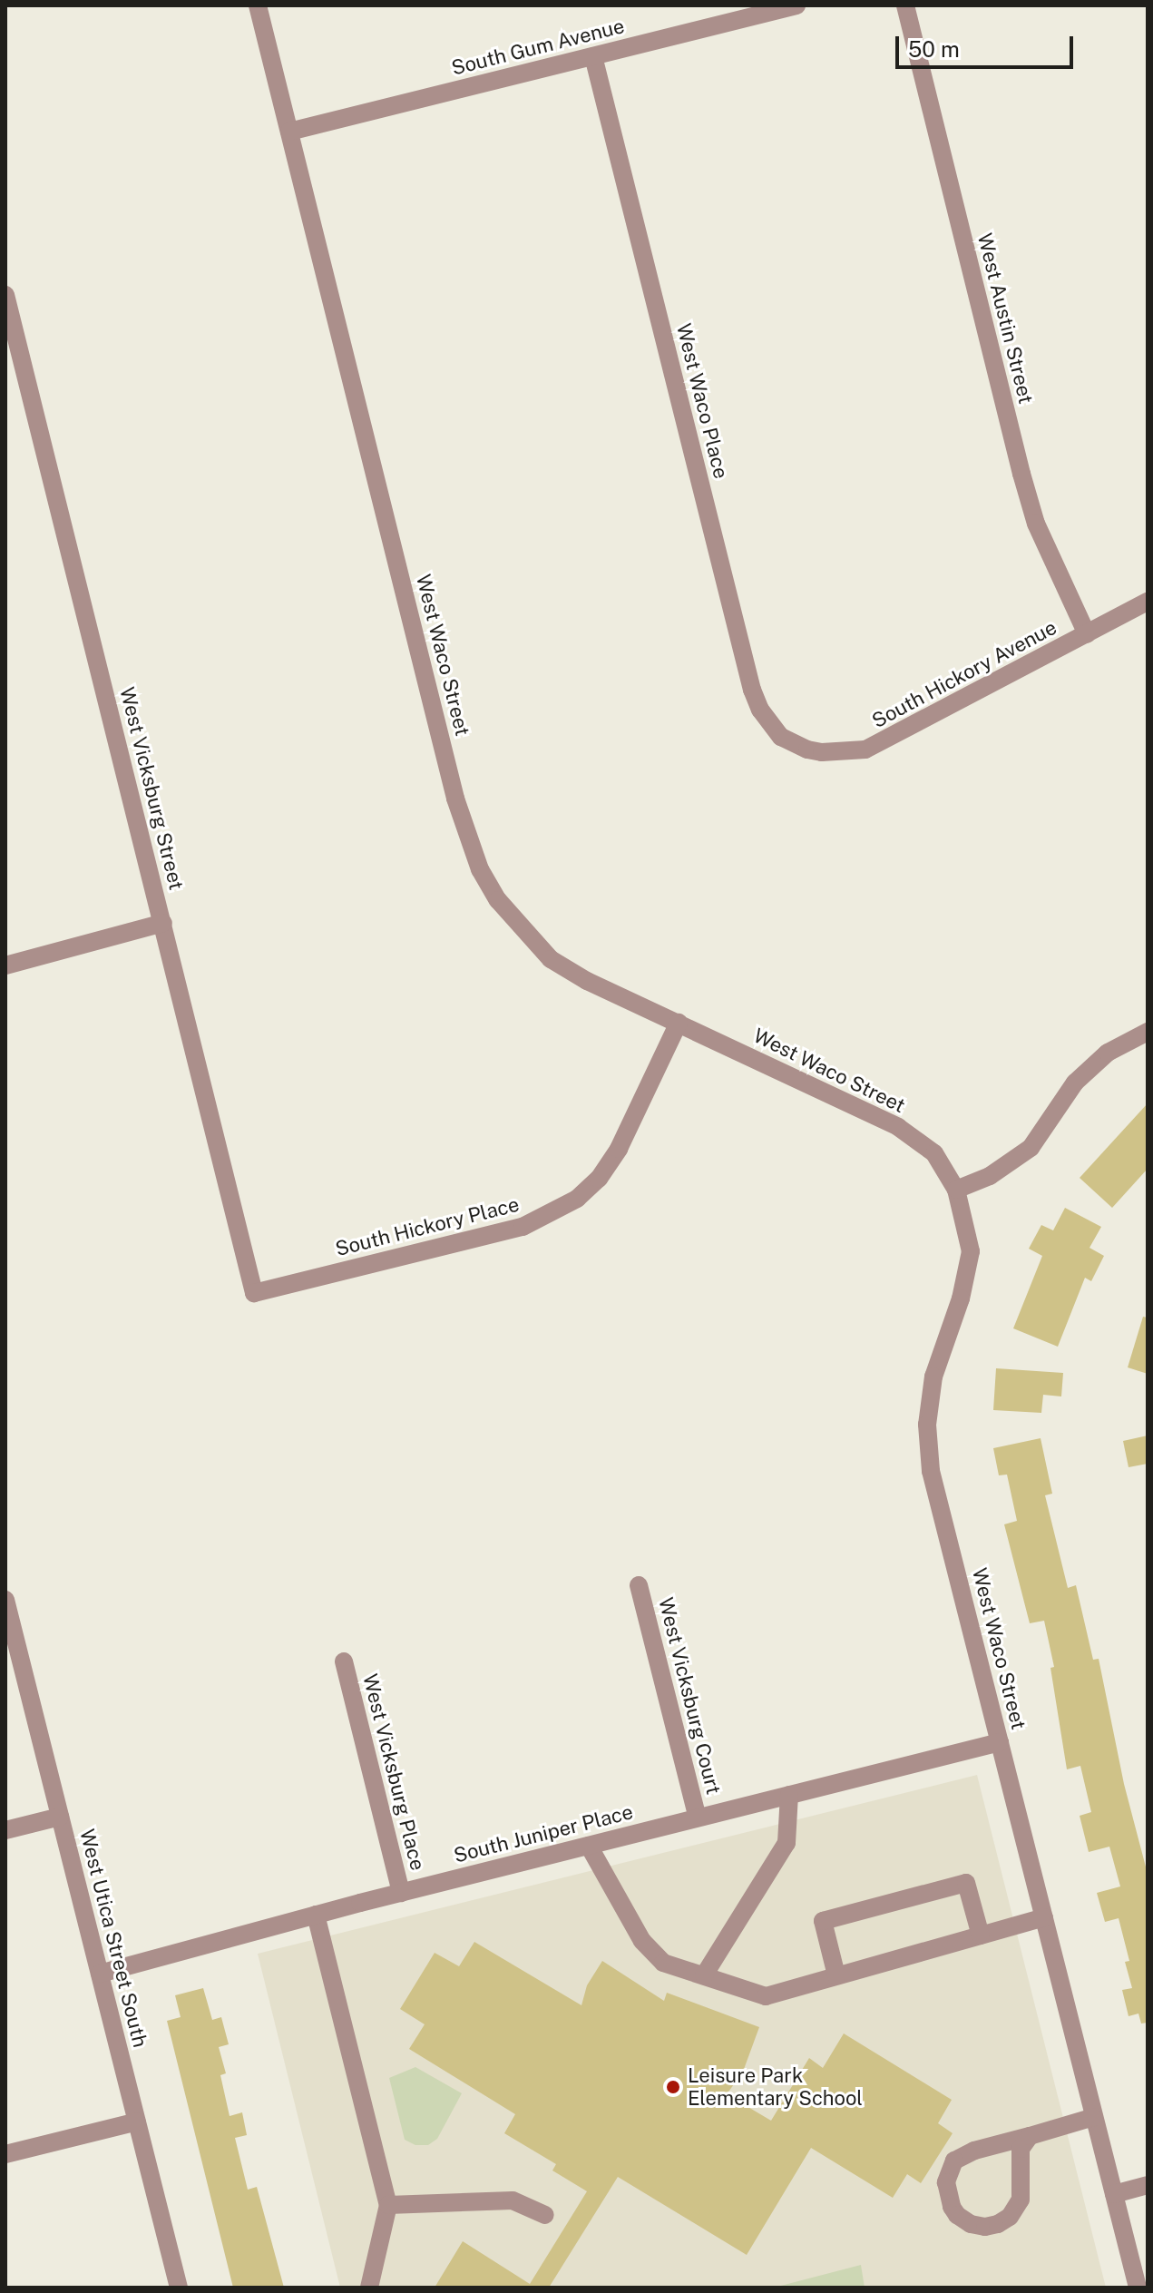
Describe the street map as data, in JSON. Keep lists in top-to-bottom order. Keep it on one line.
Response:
{"streets":{"street":["South Gum Avenue","West Austin Street","West Waco Place","West Waco Street","South Hickory Avenue","West Vicksburg Street","South Hickory Place","West Vicksburg Court","West Vicksburg Place","South Juniper Place","West Utica Street South"]},"crossings":[["South Gum Avenue","West Waco Place"],["South Gum Avenue","West Waco Street"],["West Austin Street","South Hickory Avenue"],["West Waco Place","South Hickory Avenue"],["West Waco Street","South Hickory Place"],["West Waco Street","South Juniper Place"],["West Vicksburg Street","South Hickory Place"],["West Vicksburg Court","South Juniper Place"],["West Vicksburg Place","South Juniper Place"],["South Juniper Place","West Utica Street South"]],"places":["Leisure Park Elementary School"],"scale_bar":"50 m"}
